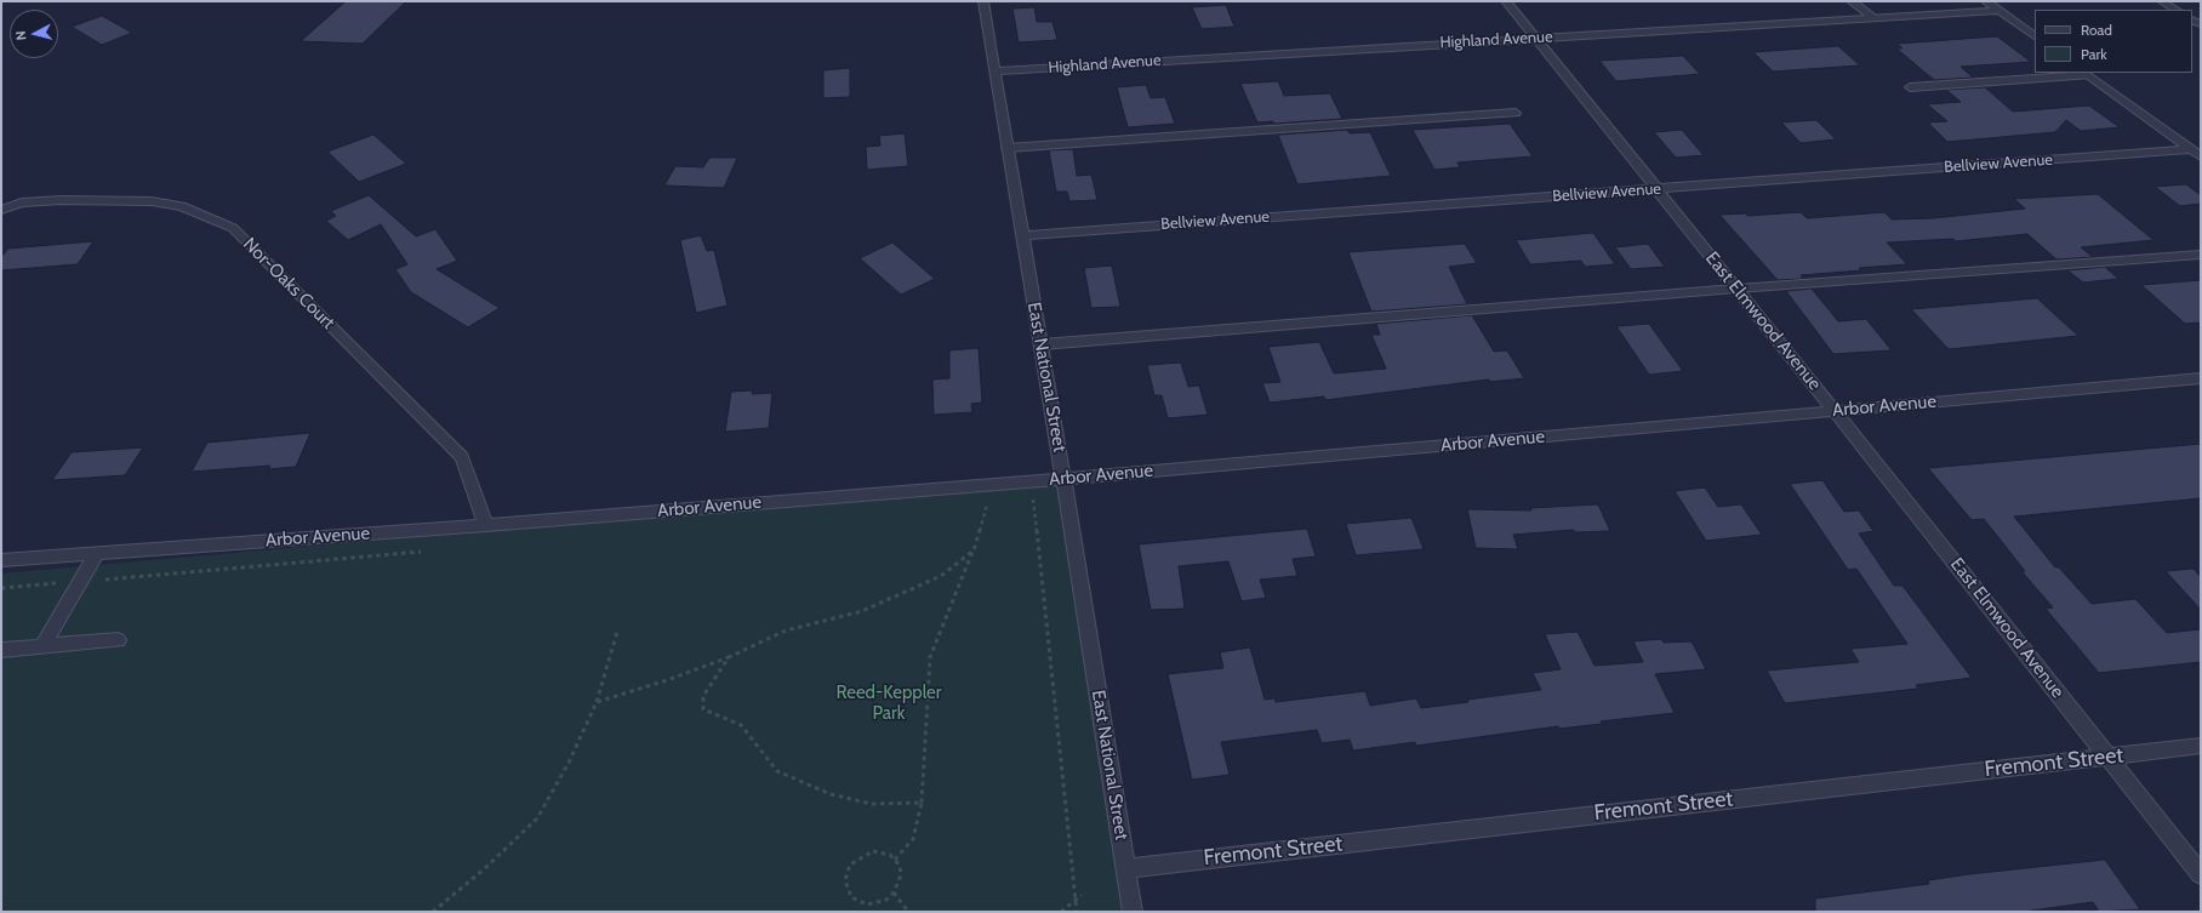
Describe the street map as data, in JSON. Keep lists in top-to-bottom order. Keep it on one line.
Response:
{"streets":{"street":["Highland Avenue","Bellview Avenue","Nor-Oaks Court","East Elmwood Avenue","East National Street","Arbor Avenue","Fremont Street"]},"crossings":[["Highland Avenue","East Elmwood Avenue"],["Highland Avenue","East National Street"],["Bellview Avenue","East Elmwood Avenue"],["Bellview Avenue","East National Street"],["Nor-Oaks Court","Arbor Avenue"],["East Elmwood Avenue","Arbor Avenue"],["East Elmwood Avenue","Fremont Street"],["East National Street","Arbor Avenue"],["East National Street","Fremont Street"]],"parks":["Reed-Keppler Park"],"legend":["Road","Park"],"north":"left"}
